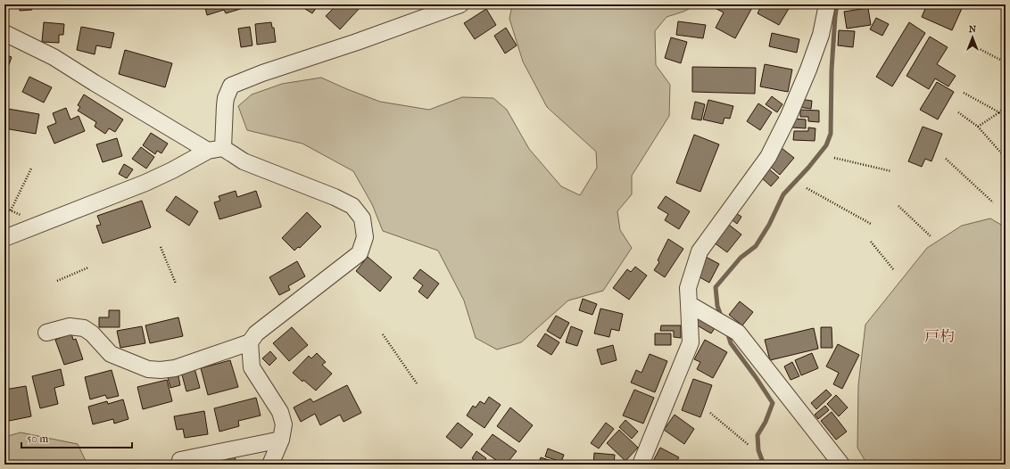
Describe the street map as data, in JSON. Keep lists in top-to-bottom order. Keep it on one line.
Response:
{"districts":["戸杓"],"scale_bar":"50 m","north":"top"}
